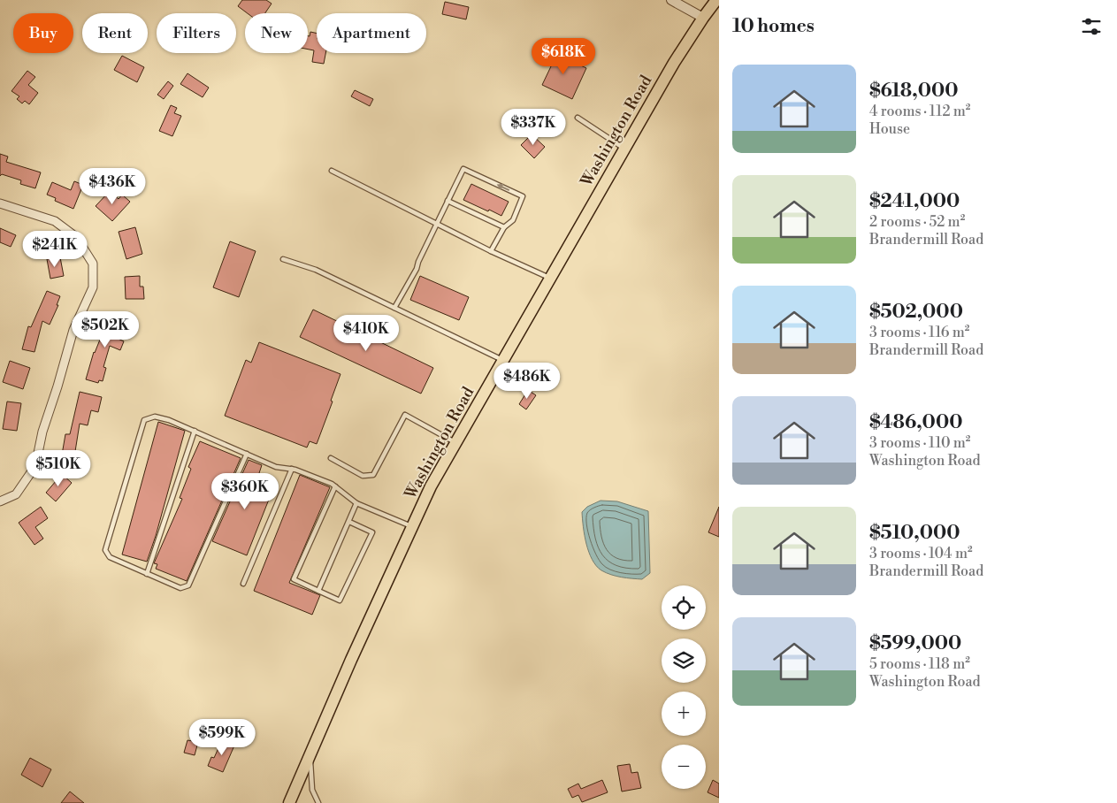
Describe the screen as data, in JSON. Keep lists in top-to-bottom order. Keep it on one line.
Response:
{"streets":{"main road":["Washington Road"]},"page":{"heading":"10 homes","chip":["Buy","Rent","Filters","New","Apartment"],"price":["$618K","$337K","$436K","$241K","$502K","$410K","$486K","$510K","$360K","$599K"],"list":[{"name":"$618,000","note":"4 rooms · 112 m² · House"},{"name":"$241,000","note":"2 rooms · 52 m² · Brandermill Road"},{"name":"$502,000","note":"3 rooms · 116 m² · Brandermill Road"},{"name":"$486,000","note":"3 rooms · 110 m² · Washington Road"},{"name":"$510,000","note":"3 rooms · 104 m² · Brandermill Road"},{"name":"$599,000","note":"5 rooms · 118 m² · Washington Road"}],"map_buttons":["+","−"]}}
